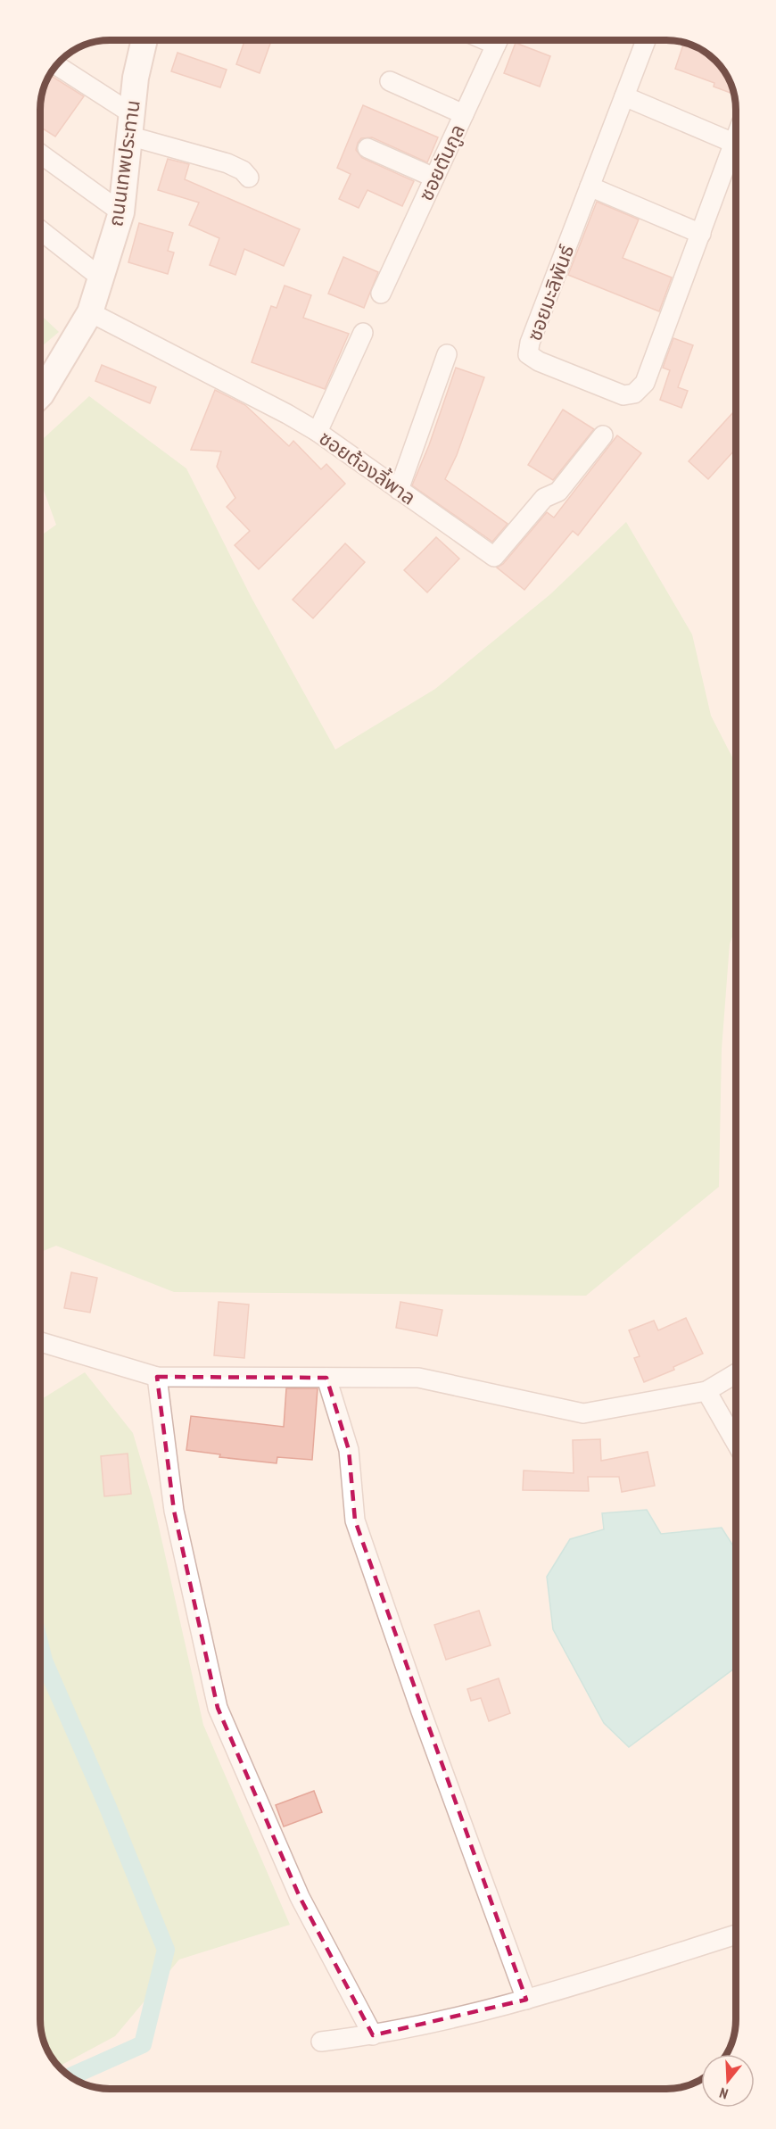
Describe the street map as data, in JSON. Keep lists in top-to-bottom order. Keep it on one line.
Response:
{"streets":{"street":["ซอยตันกูล","ถนนเทพประทาน","ซอยมะลิพันธ์","ซอยต้องลี้พาล"]},"crossings":[["ถนนเทพประทาน","ซอยต้องลี้พาล"]],"north":"bottom"}
